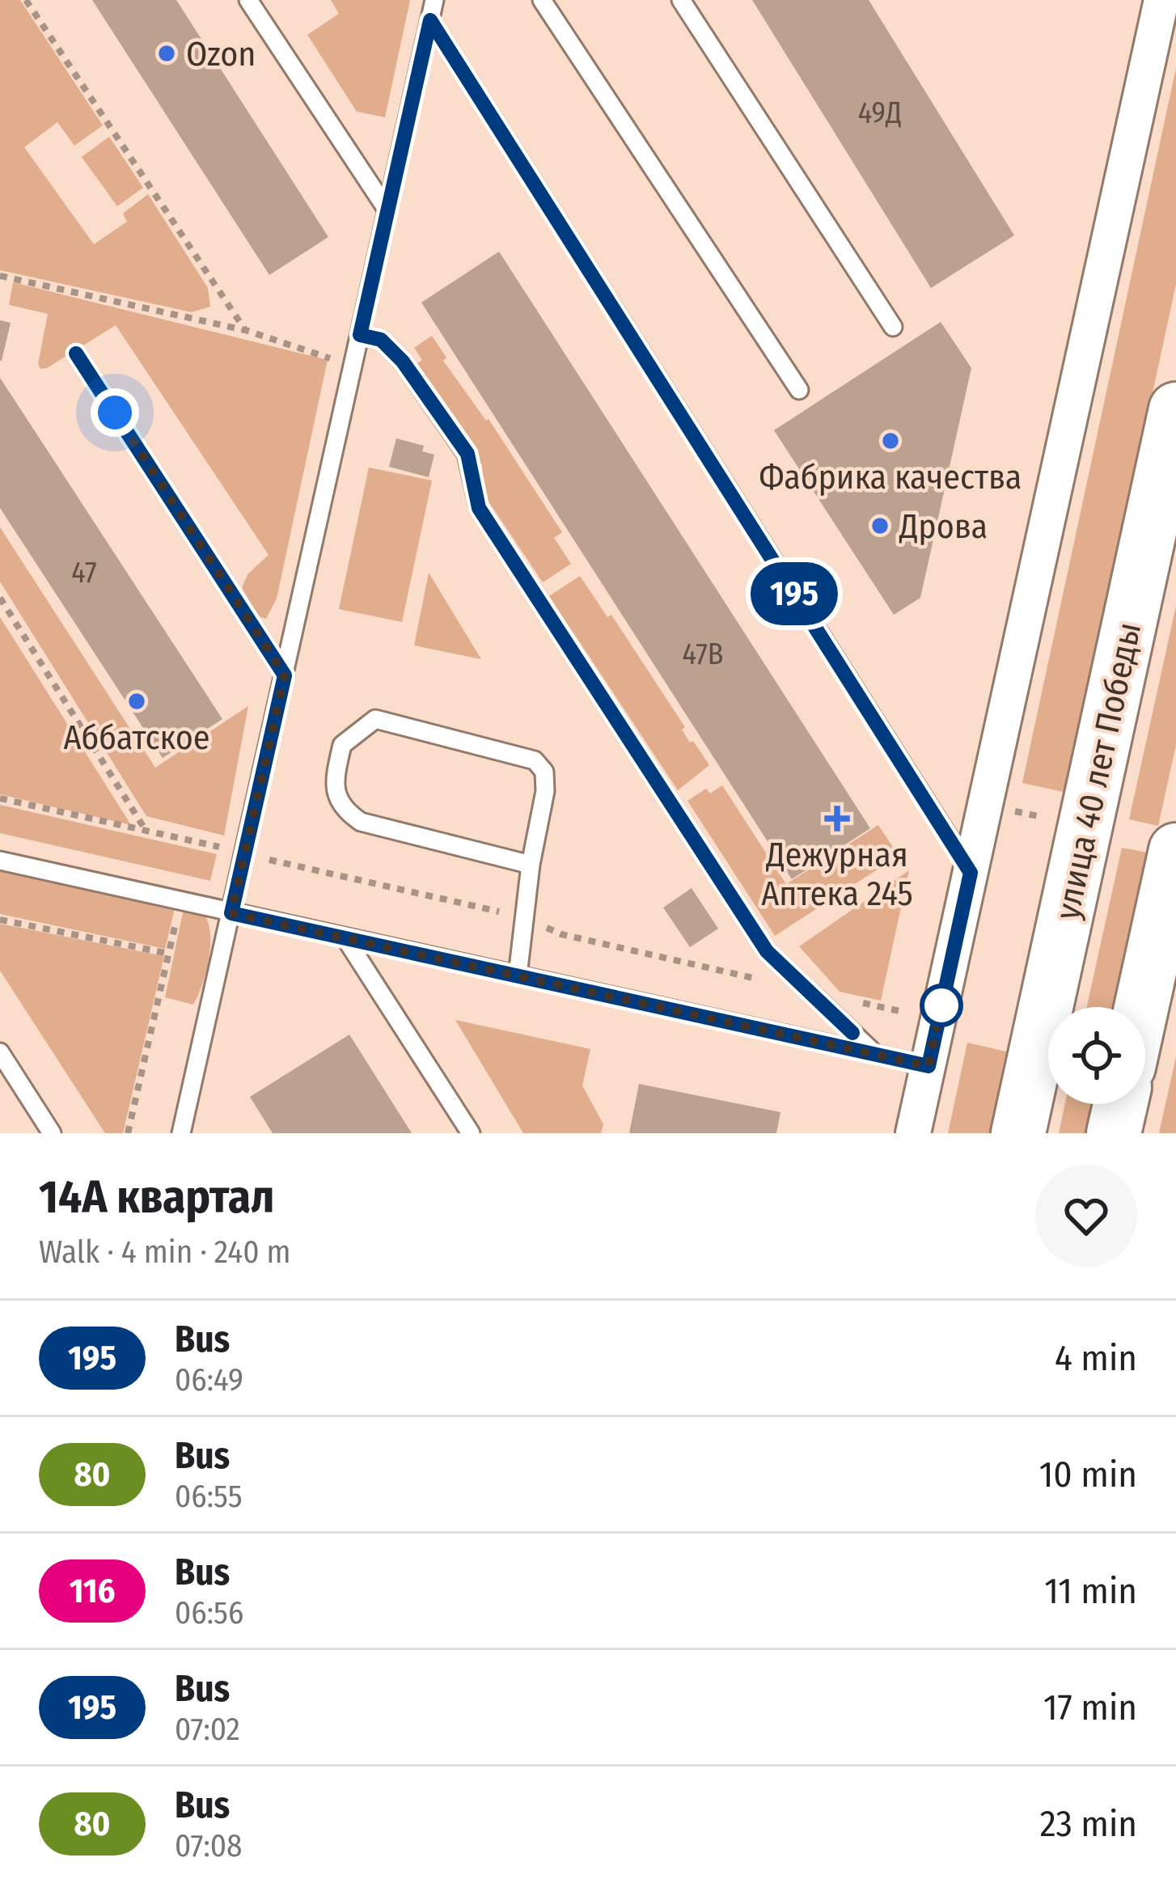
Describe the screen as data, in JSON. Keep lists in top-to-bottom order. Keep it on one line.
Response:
{"streets":{"main road":["улица 40 лет Победы"]},"places":{"other":["Ozon","Фабрика качества","Дрова","Аббатское"],"health":["Дежурная Аптека 245"]},"lines":["bus line 195"],"house_numbers":["49Д","47","47В"],"page":{"on_map":"195","heading":["14А квартал","Walk · 4 min · 240 m"],"list":[{"mark":"195","name":"Bus","note":"06:49","value":"4 min"},{"mark":"80","name":"Bus","note":"06:55","value":"10 min"},{"mark":"116","name":"Bus","note":"06:56","value":"11 min"},{"mark":"195","name":"Bus","note":"07:02","value":"17 min"},{"mark":"80","name":"Bus","note":"07:08","value":"23 min"}]}}
